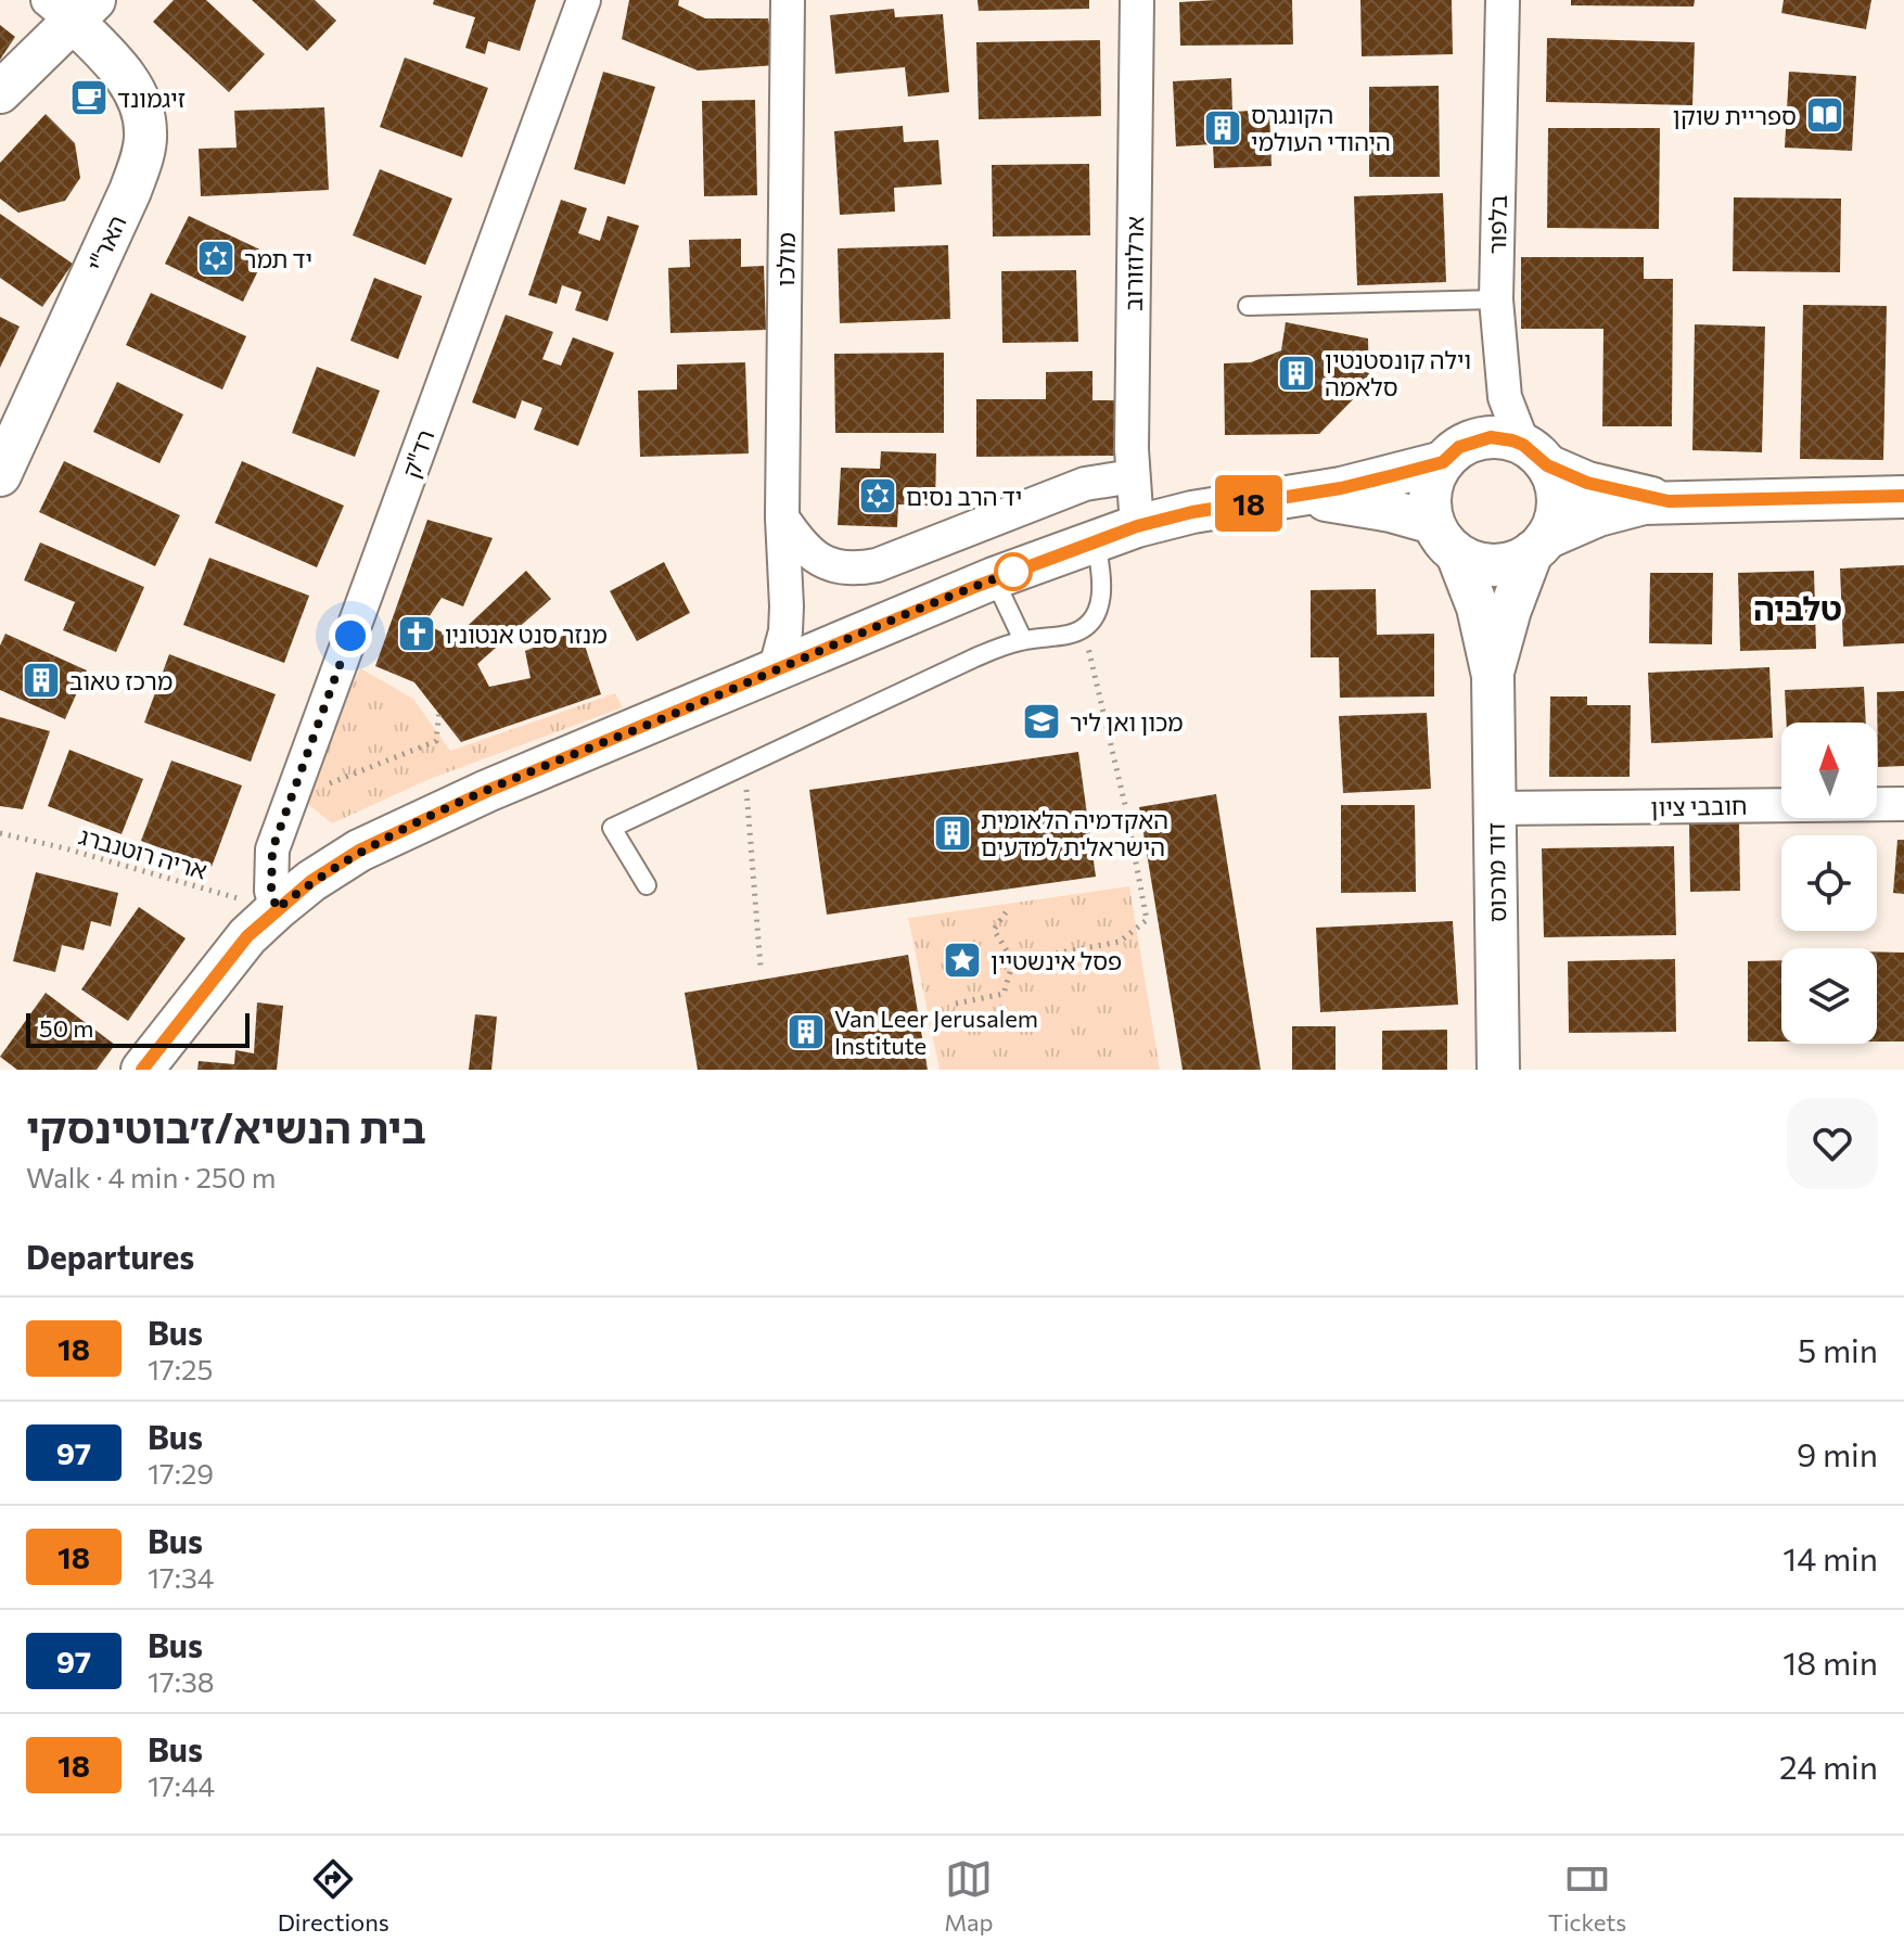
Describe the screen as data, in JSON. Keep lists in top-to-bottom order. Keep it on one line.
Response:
{"streets":{"street":["בלפור","האר\"י","מולכו","ארלוזורוב","רד\"ק","חובבי ציון","דוד מרכוס"],"path":["אריה רוטנברג"]},"crossings":[["בלפור","דוד מרכוס"],["רד\"ק","אריה רוטנברג"],["חובבי ציון","דוד מרכוס"]],"districts":["טלביה"],"places":{"cafe":["זיגמונד"],"library":["ספריית שוקן"],"building":["הקונגרס היהודי העולמי","וילה קונסטנטין סלאמה","מרכז טאוב","האקדמיה הלאומית הישראלית למדעים","Van Leer Jerusalem Institute"],"synagogue":["יד תמר","יד הרב נסים"],"church":["מנזר סנט אנטוניו"],"school or university":["מכון ואן ליר"],"place":["פסל אינשטיין"]},"lines":["bus line 18"],"scale_bar":"50 m","north":"top","page":{"on_map":"18","scale":"50 m","heading":[["בית הנשיא/ז׳בוטינסקי","Walk · 4 min · 250 m"],"Departures"],"list":[{"mark":"18","name":"Bus","note":"17:25","value":"5 min"},{"mark":"97","name":"Bus","note":"17:29","value":"9 min"},{"mark":"18","name":"Bus","note":"17:34","value":"14 min"},{"mark":"97","name":"Bus","note":"17:38","value":"18 min"},{"mark":"18","name":"Bus","note":"17:44","value":"24 min"}],"tabs":["Directions","Map","Tickets"]}}
